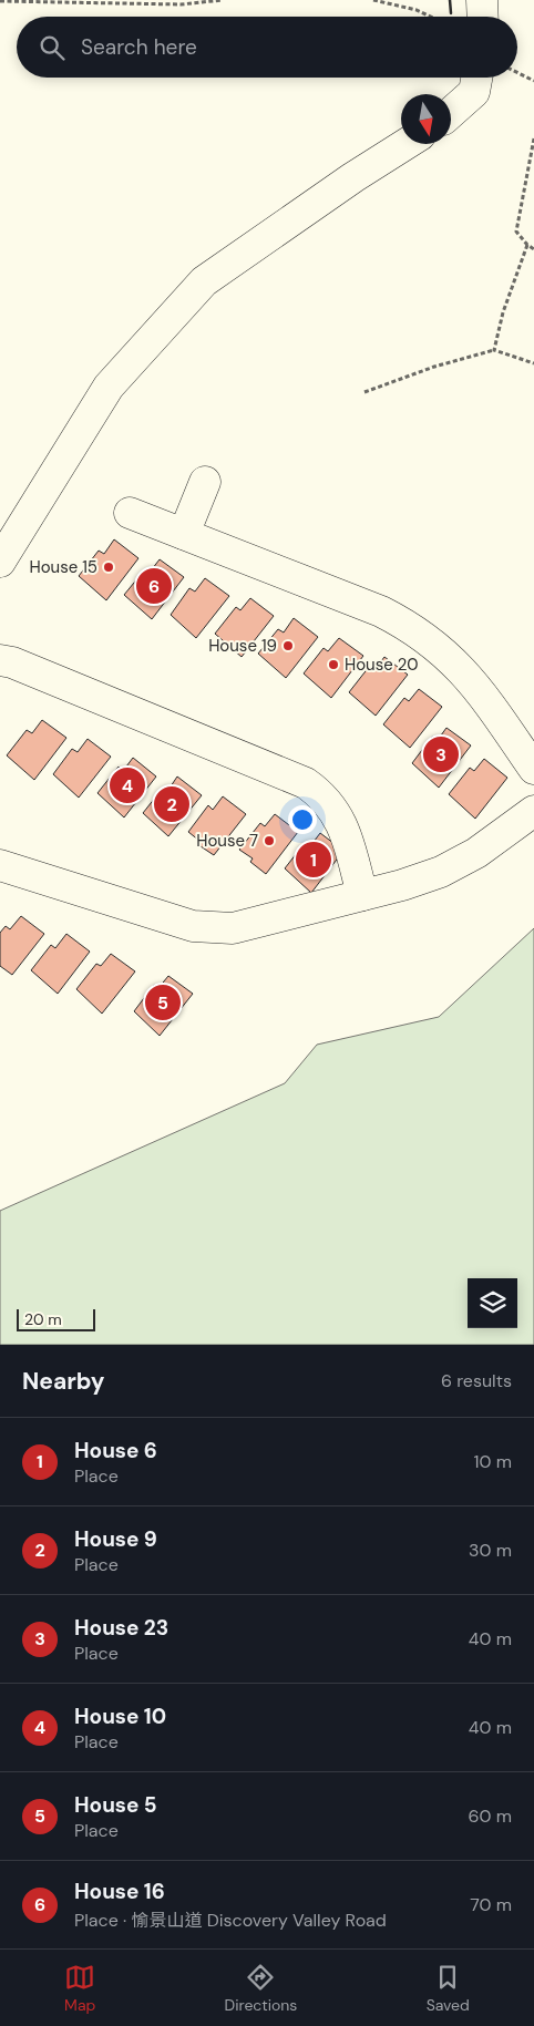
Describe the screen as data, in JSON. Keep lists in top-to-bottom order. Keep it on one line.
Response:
{"places":["House 15","House 19","House 20","House 7"],"scale_bar":"20 m","north":"bottom","page":{"search":"Search here","pins":["6","3","4","2","1","5"],"scale":"20 m","heading":["Nearby","6 results"],"list":[{"mark":"1","name":"House 6","note":"Place","value":"10 m"},{"mark":"2","name":"House 9","note":"Place","value":"30 m"},{"mark":"3","name":"House 23","note":"Place","value":"40 m"},{"mark":"4","name":"House 10","note":"Place","value":"40 m"},{"mark":"5","name":"House 5","note":"Place","value":"60 m"},{"mark":"6","name":"House 16","note":"Place · 愉景山道 Discovery Valley Road","value":"70 m"}],"nav":["Map","Directions","Saved"]}}
